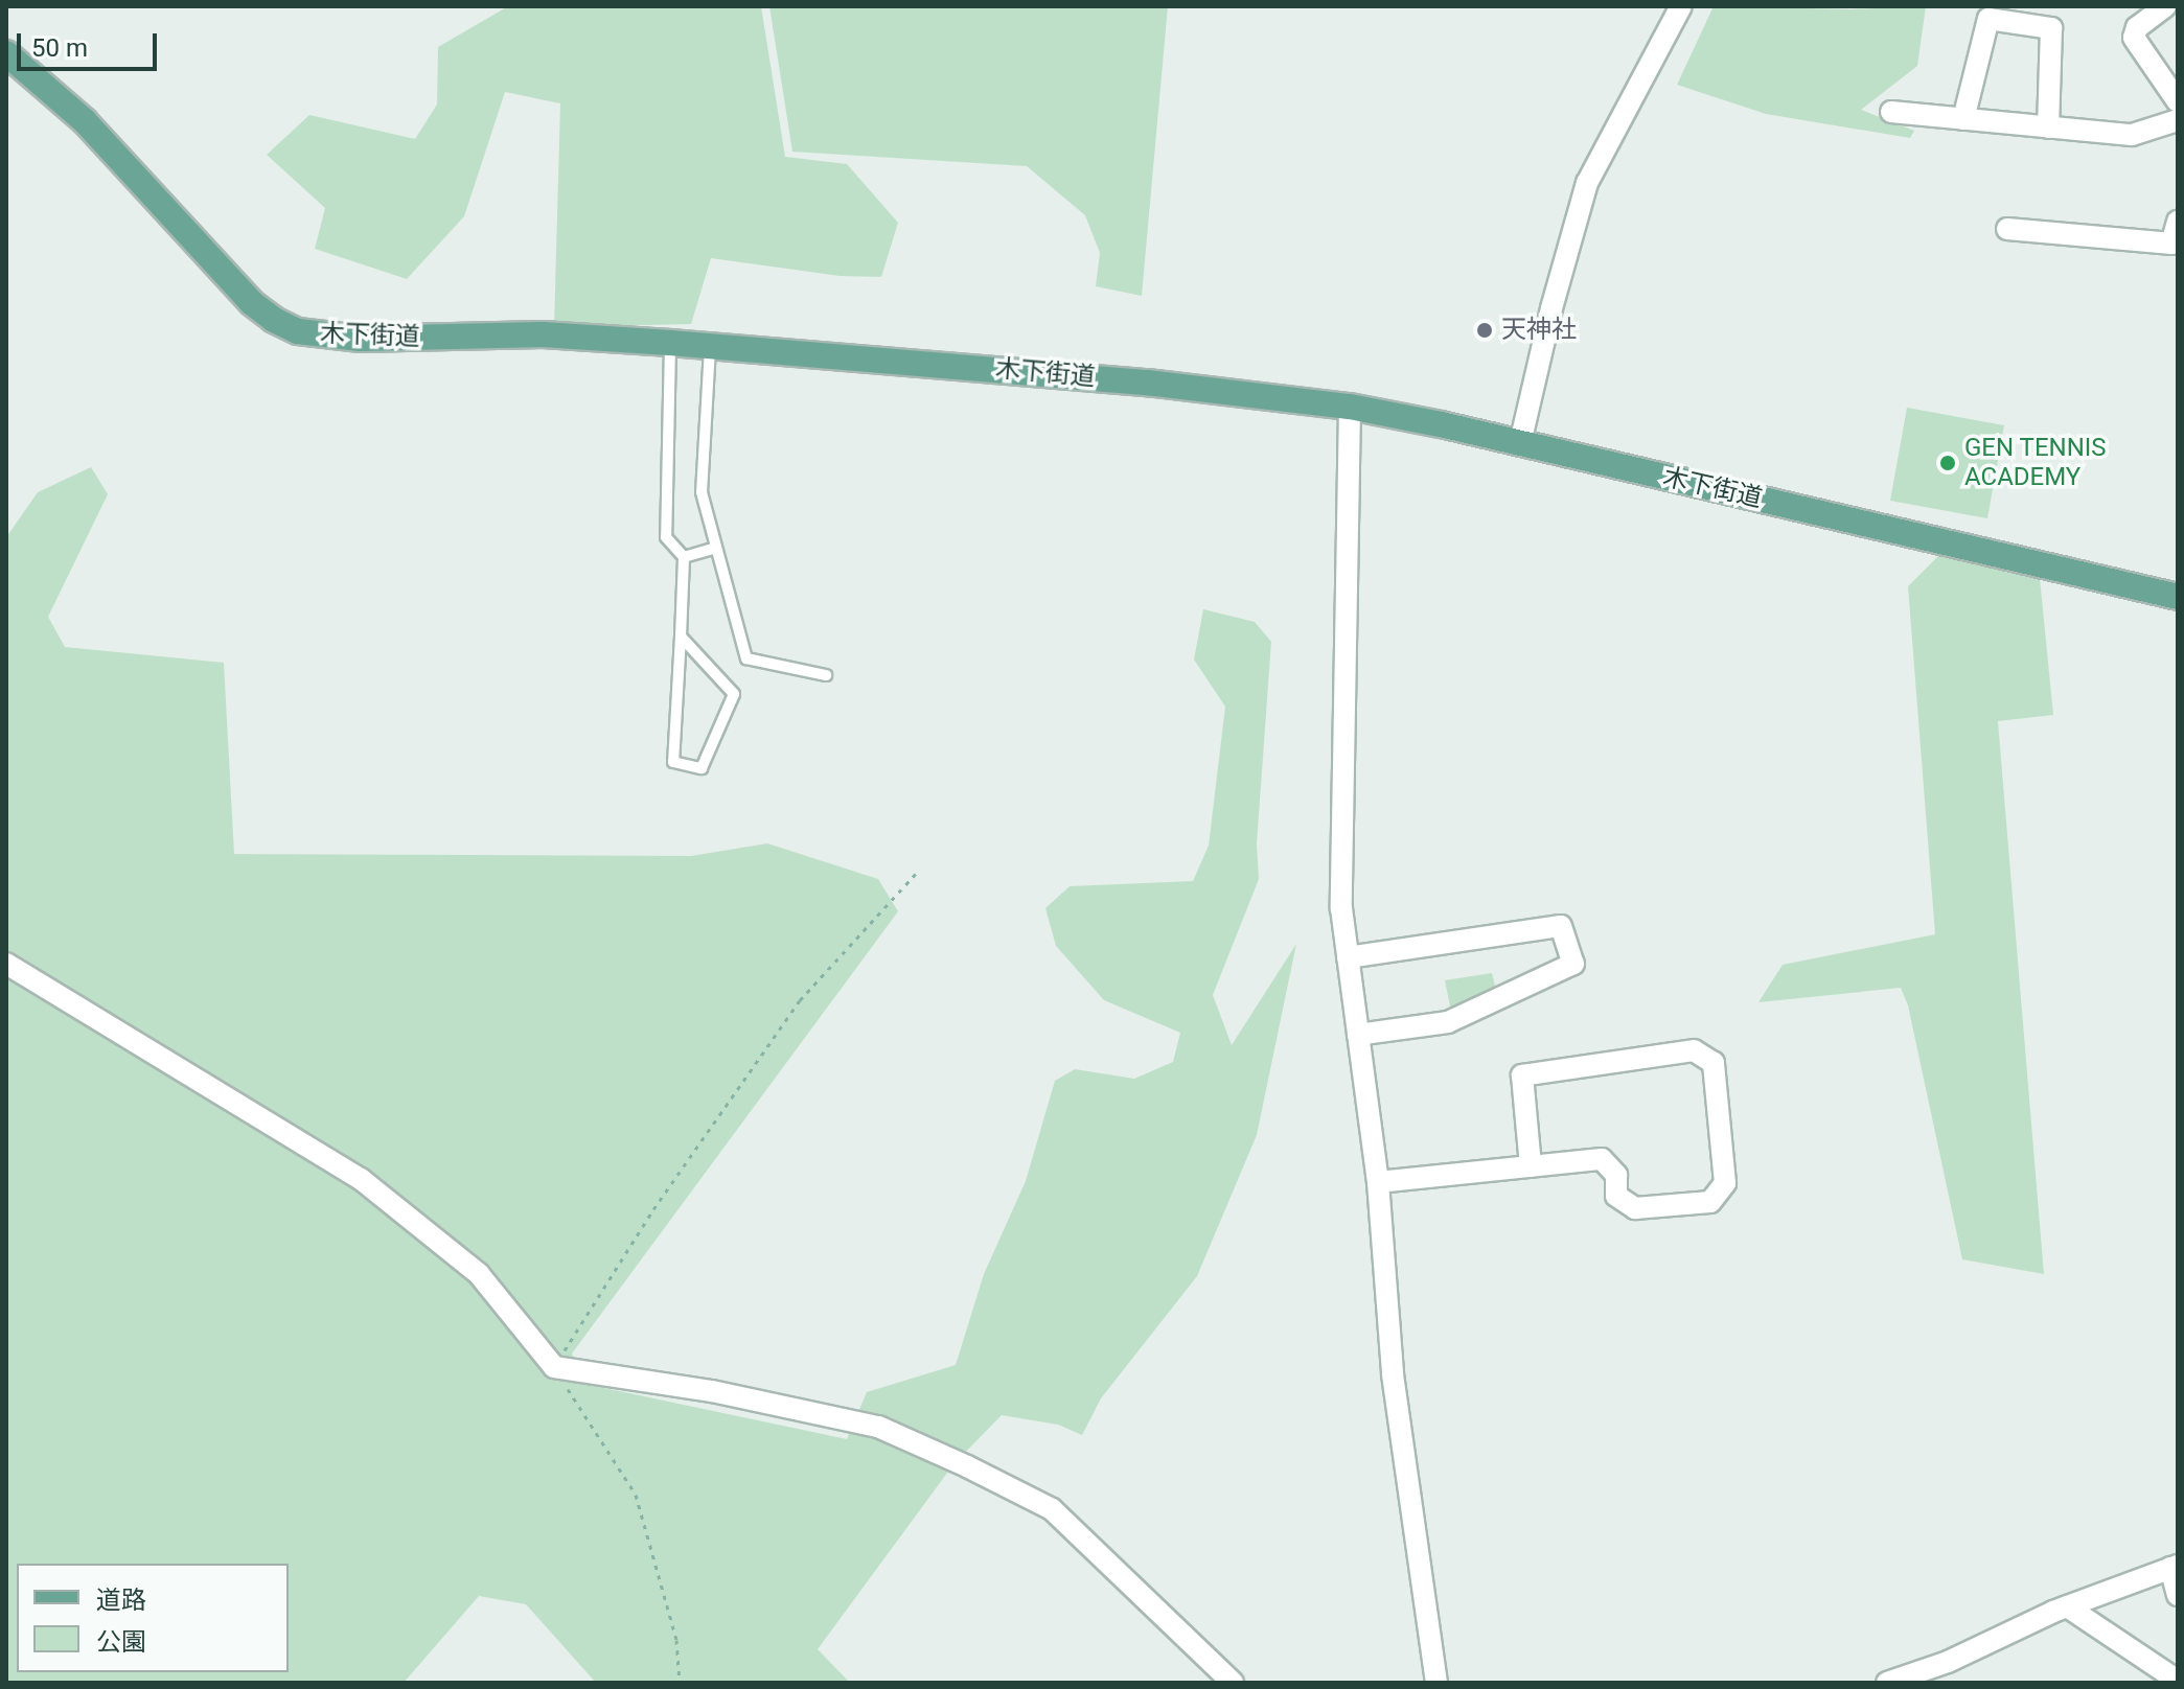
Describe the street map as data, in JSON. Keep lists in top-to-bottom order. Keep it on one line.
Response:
{"streets":{"main road":["木下街道"]},"places":["天神社","GEN TENNIS ACADEMY"],"legend":["道路","公園"],"scale_bar":"50 m"}
